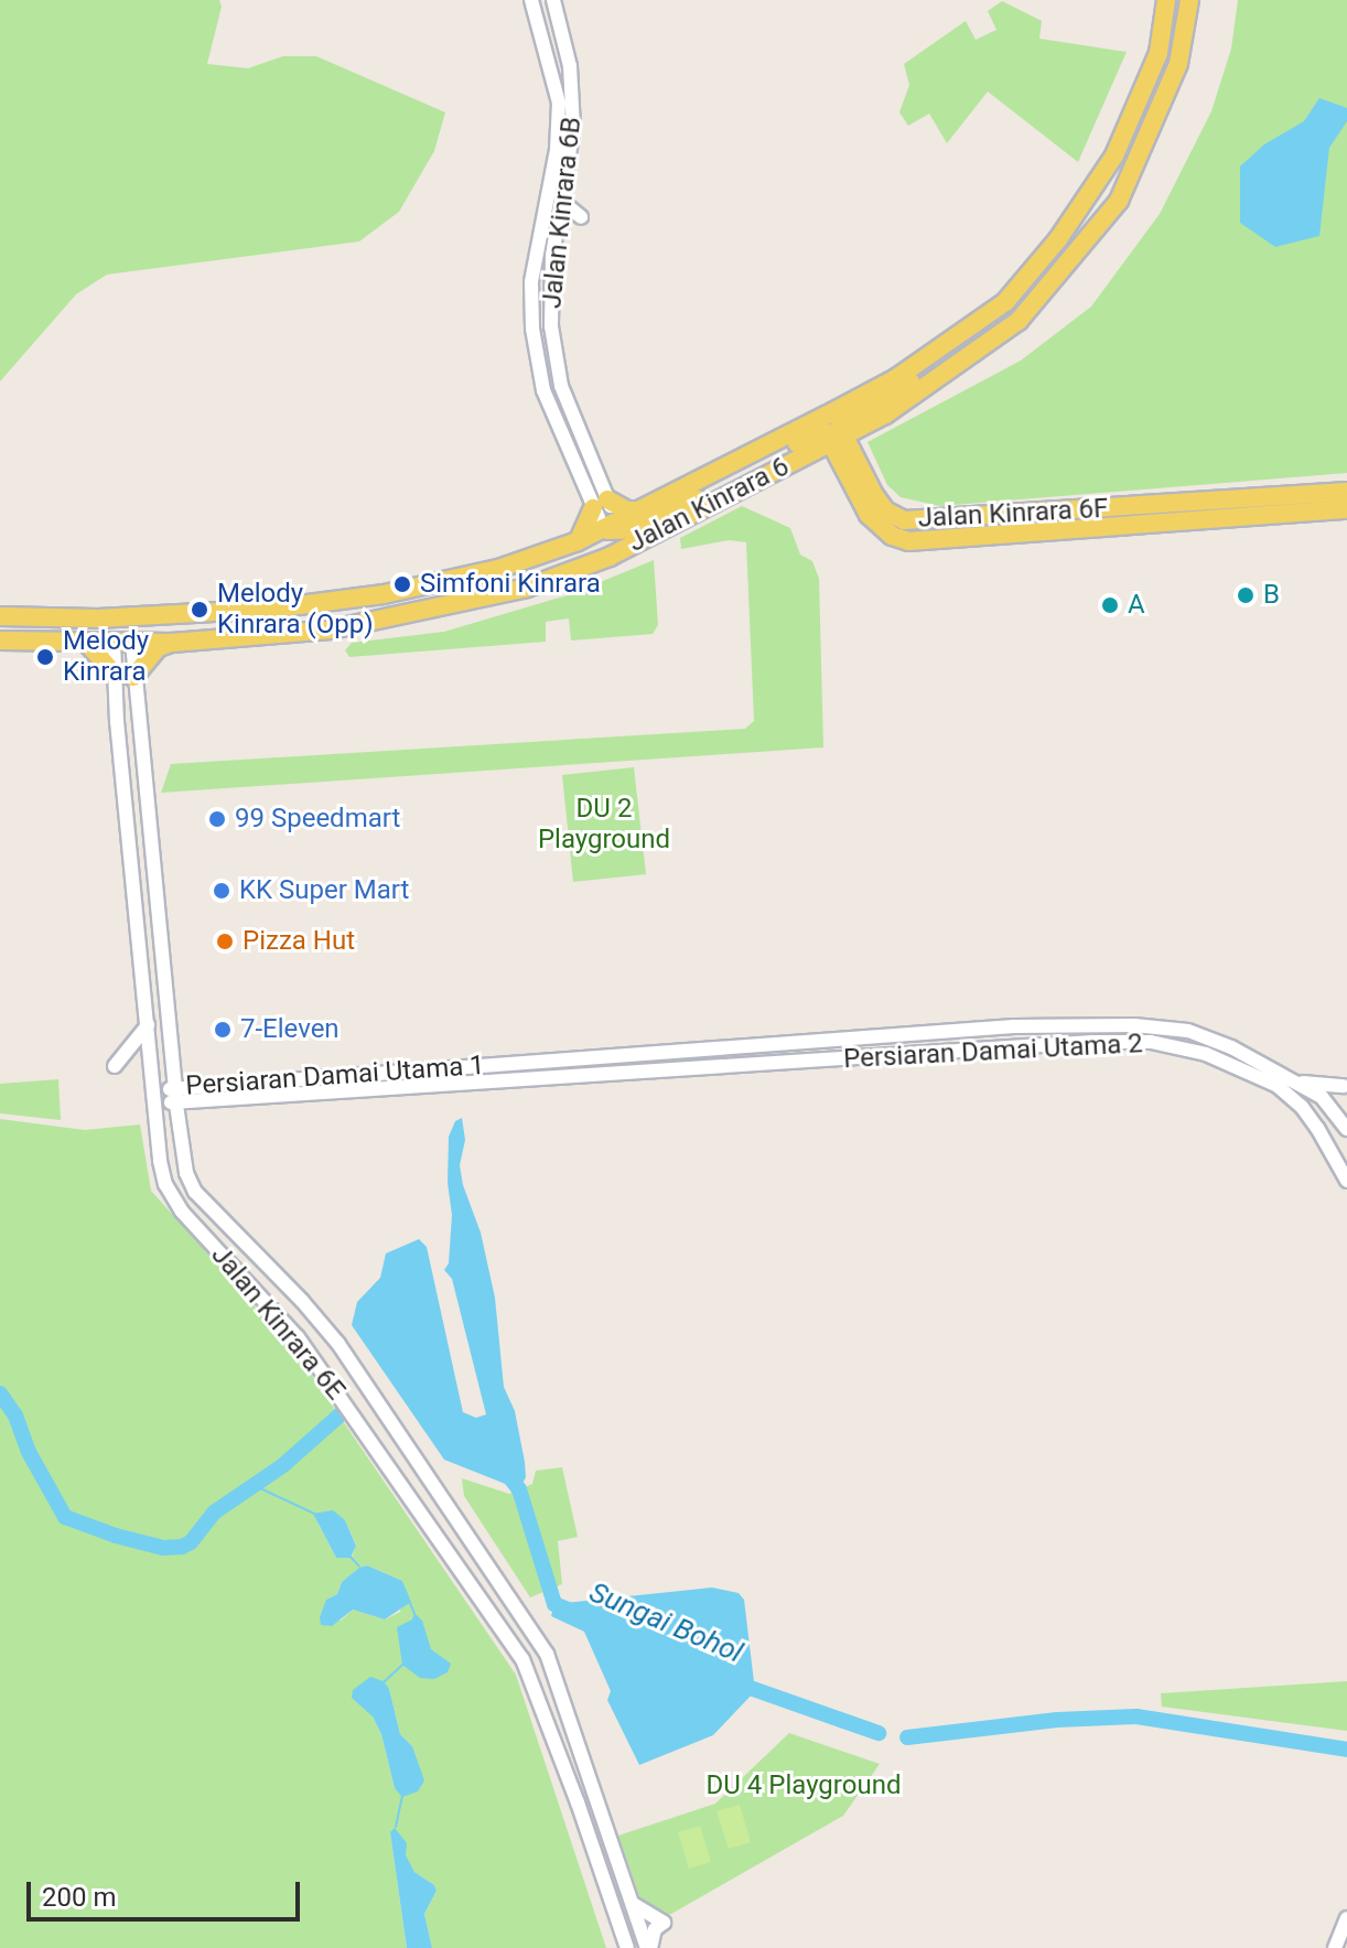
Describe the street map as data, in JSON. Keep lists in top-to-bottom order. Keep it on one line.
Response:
{"streets":{"main road":["Jalan Kinrara 6","Jalan Kinrara 6F"],"street":["Jalan Kinrara 6B","Persiaran Damai Utama 2","Persiaran Damai Utama 1","Jalan Kinrara 6E"]},"crossings":[["Jalan Kinrara 6B","Jalan Kinrara 6"],["Jalan Kinrara 6","Jalan Kinrara 6F"],["Jalan Kinrara 6","Jalan Kinrara 6E"],["Persiaran Damai Utama 2","Persiaran Damai Utama 1"],["Persiaran Damai Utama 1","Jalan Kinrara 6E"]],"water":["Sungai Bohol"],"parks":["DU 2 Playground","DU 4 Playground"],"places":["Simfoni Kinrara","B","A","Melody Kinrara (Opp)","Melody Kinrara","99 Speedmart","KK Super Mart","Pizza Hut","7-Eleven"],"scale_bar":"200 m"}
